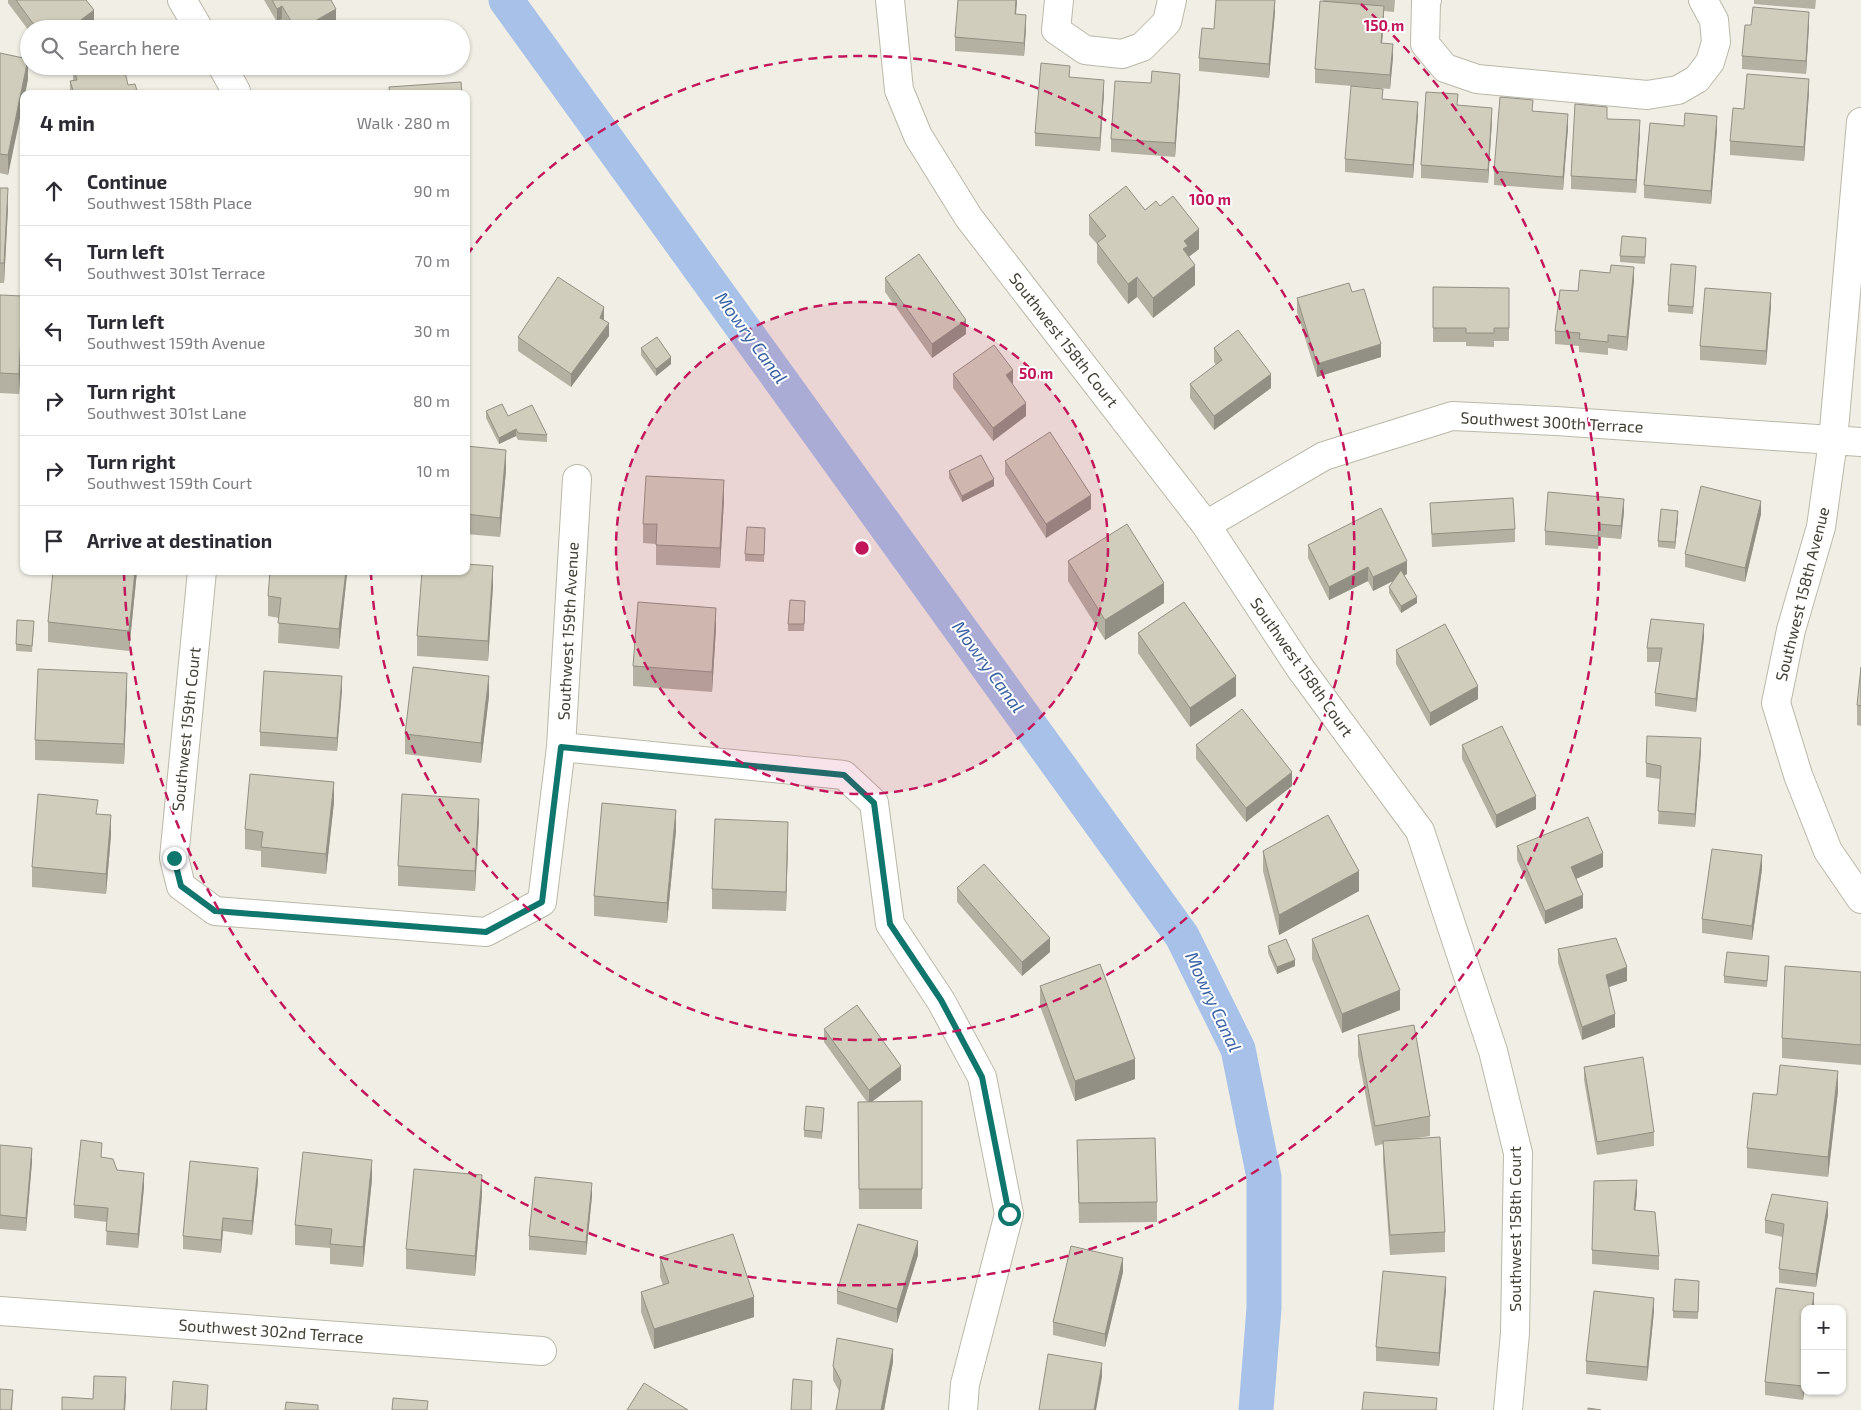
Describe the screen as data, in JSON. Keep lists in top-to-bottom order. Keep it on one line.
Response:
{"streets":{"street":["Southwest 158th Court","Southwest 300th Terrace","Southwest 158th Avenue","Southwest 159th Avenue","Southwest 159th Court","Southwest 302nd Terrace"]},"crossings":[["Southwest 158th Court","Southwest 300th Terrace"],["Southwest 300th Terrace","Southwest 158th Avenue"],["Southwest 159th Avenue","Southwest 159th Court"]],"water":["Mowry Canal"],"page":{"search":"Search here","heading":["4 min","Walk · 280 m"],"list":[["Continue","Southwest 158th Place","90 m"],["Turn left","Southwest 301st Terrace","70 m"],["Turn left","Southwest 159th Avenue","30 m"],["Turn right","Southwest 301st Lane","80 m"],["Turn right","Southwest 159th Court","10 m"],"Arrive at destination"],"map_buttons":["+","−"]},"rings":["150 m","100 m","50 m"]}
